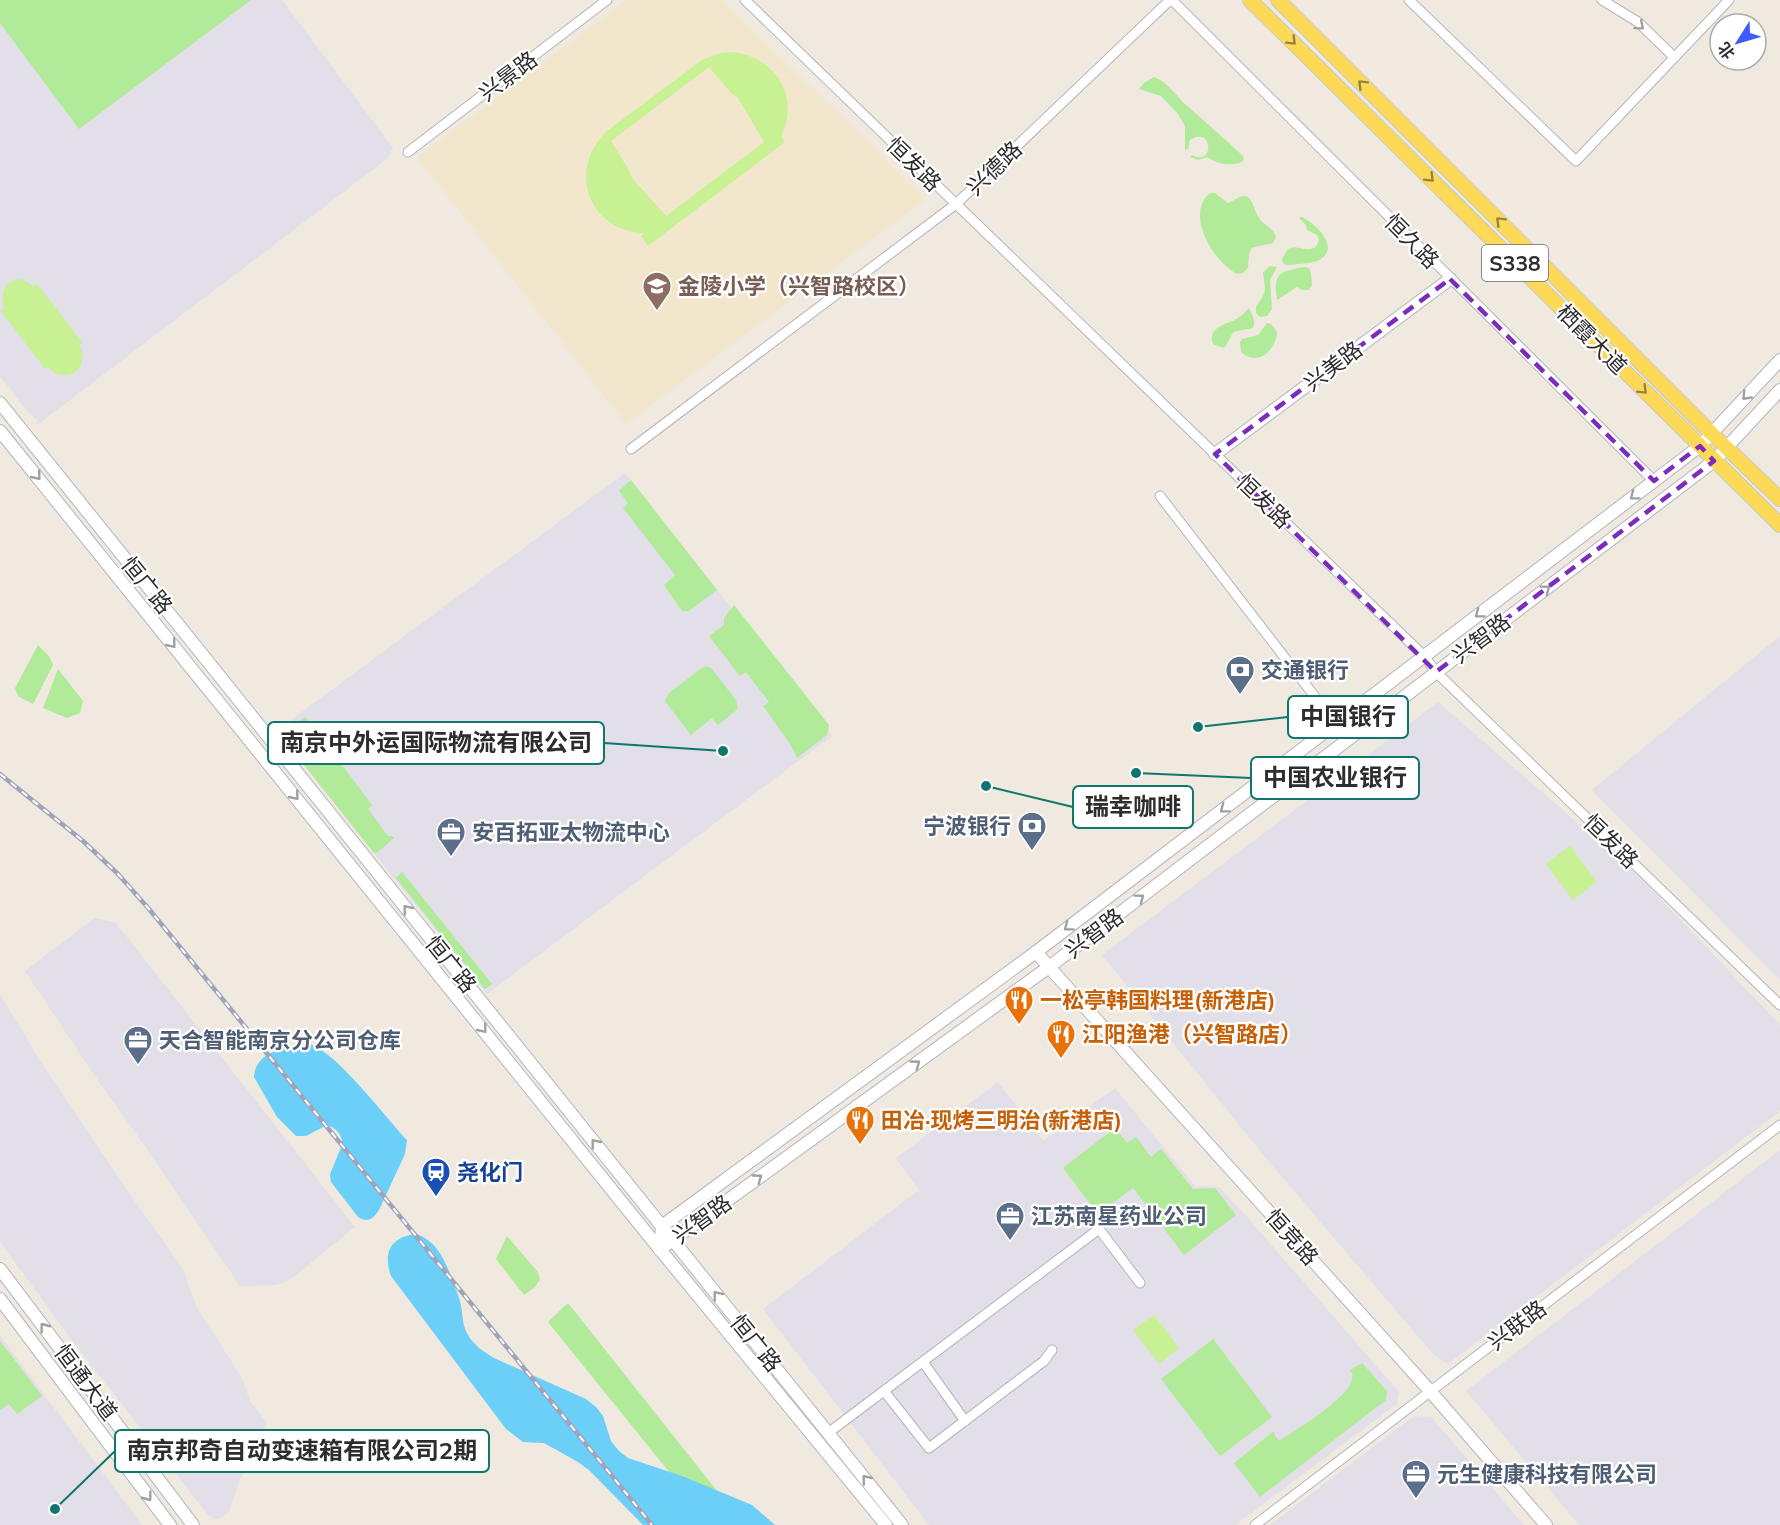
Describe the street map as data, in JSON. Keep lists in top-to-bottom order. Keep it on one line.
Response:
{"streets":{"main road":["S338","栖霞大道"],"street":["兴景路","恒发路","兴德路","恒久路","兴美路","恒广路","兴智路","恒竞路","兴联路","恒通大道"]},"crossings":[["恒发路","兴德路"],["恒发路","兴美路"],["恒发路","兴智路"],["兴德路","恒久路"],["恒久路","兴美路"],["恒久路","兴智路"],["栖霞大道","兴智路"],["恒广路","兴智路"],["兴智路","恒竞路"],["恒竞路","兴联路"]],"places":{"school or university":["金陵小学（兴智路校区）"],"bank":["交通银行","宁波银行"],"other":["中国银行","南京中外运国际物流有限公司","中国农业银行","瑞幸咖啡","南京邦奇自动变速箱有限公司2期"],"office":["安百拓亚太物流中心","天合智能南京分公司仓库","江苏南星药业公司","元生健康科技有限公司"],"restaurant":["一松亭韩国料理(新港店)","江阳渔港（兴智路店）","田冶·现烤三明治(新港店)"],"station":["尧化门"]},"north":"bottom left"}
